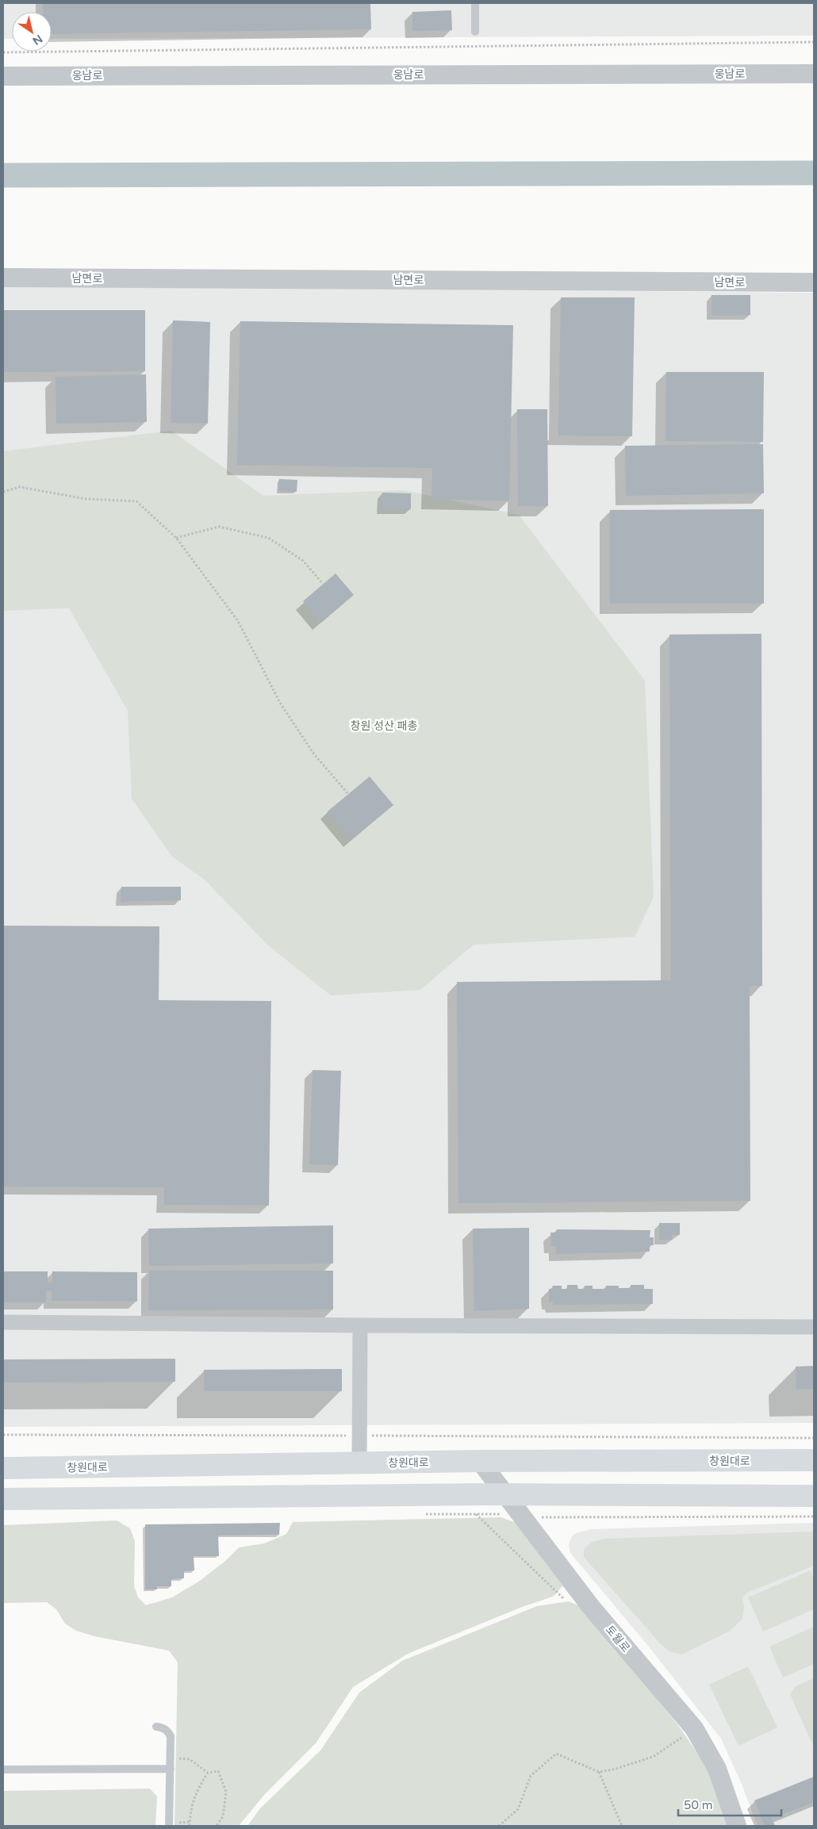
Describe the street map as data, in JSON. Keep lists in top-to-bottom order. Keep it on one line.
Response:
{"streets":{"main road":["창원대로"],"street":["웅남로","남면로","토월로"]},"crossings":[["창원대로","토월로"]],"parks":["창원 성산 패총"],"scale_bar":"50 m","north":"bottom right"}
